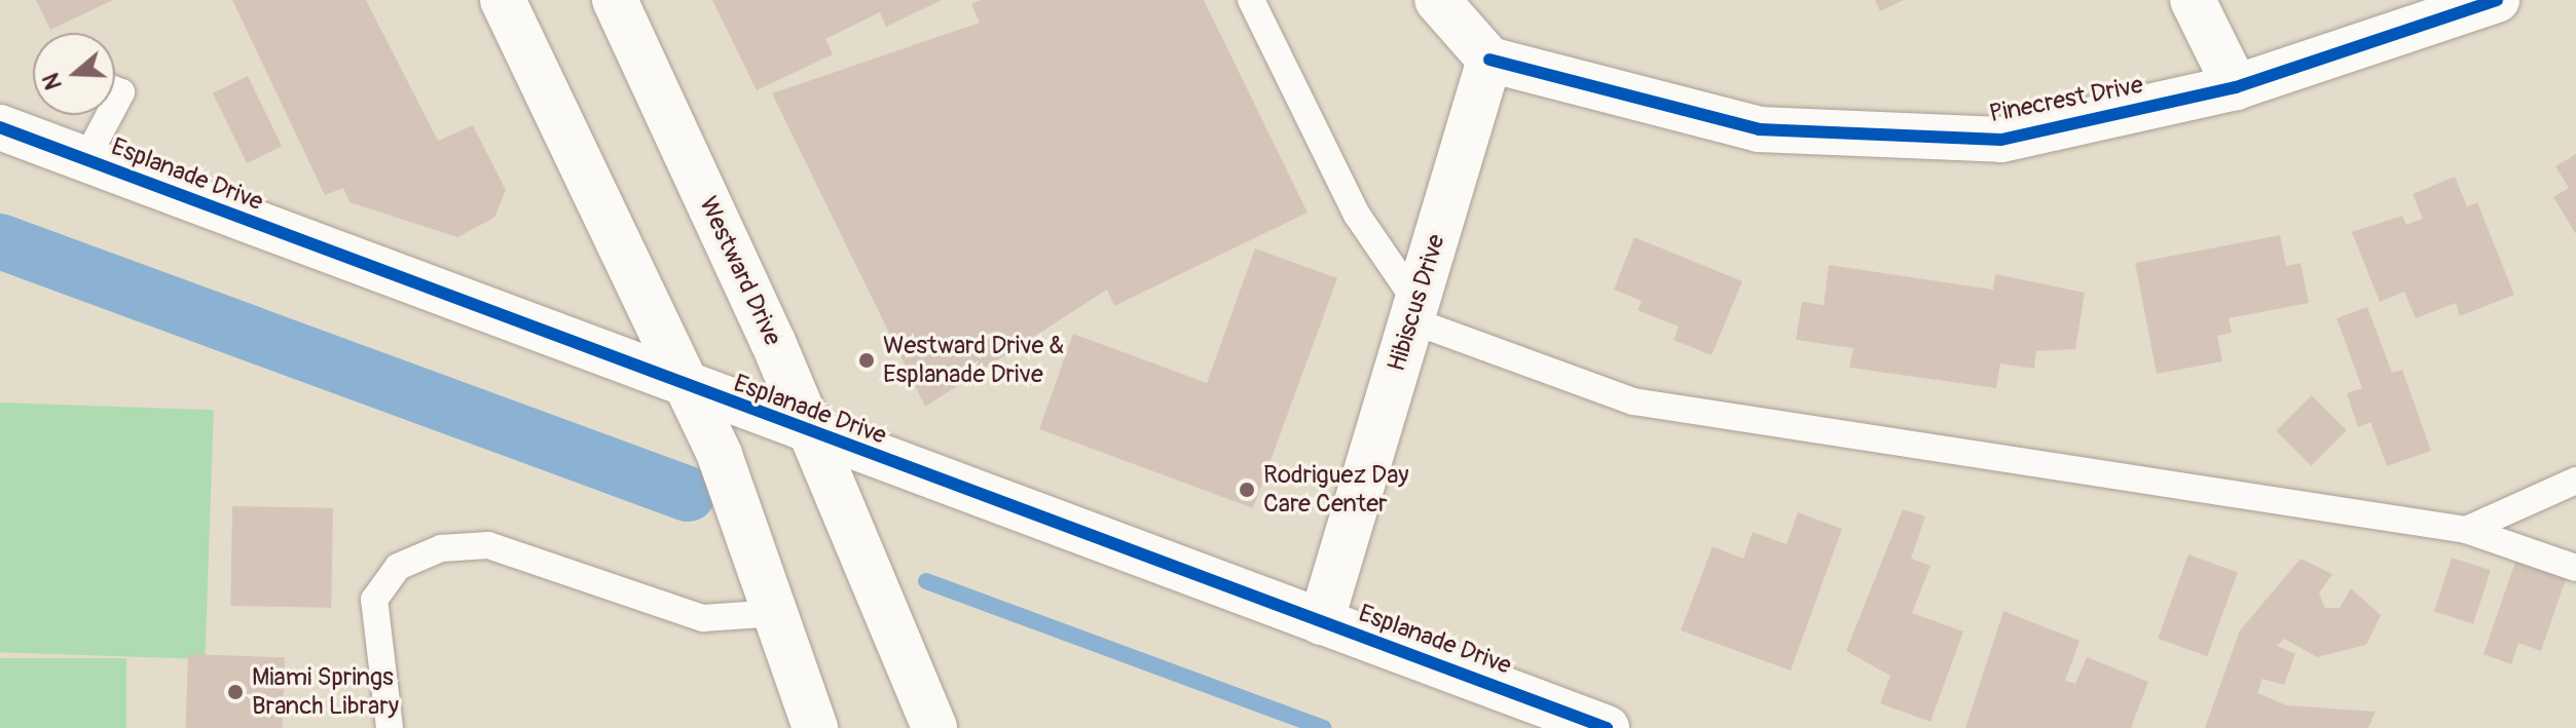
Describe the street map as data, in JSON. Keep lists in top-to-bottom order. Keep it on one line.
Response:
{"streets":{"street":["Pinecrest Drive","Esplanade Drive","Westward Drive","Hibiscus Drive"]},"crossings":[["Pinecrest Drive","Hibiscus Drive"],["Esplanade Drive","Westward Drive"],["Esplanade Drive","Hibiscus Drive"]],"places":["Westward Drive & Esplanade Drive","Rodriguez Day Care Center","Miami Springs Branch Library"],"north":"left"}
